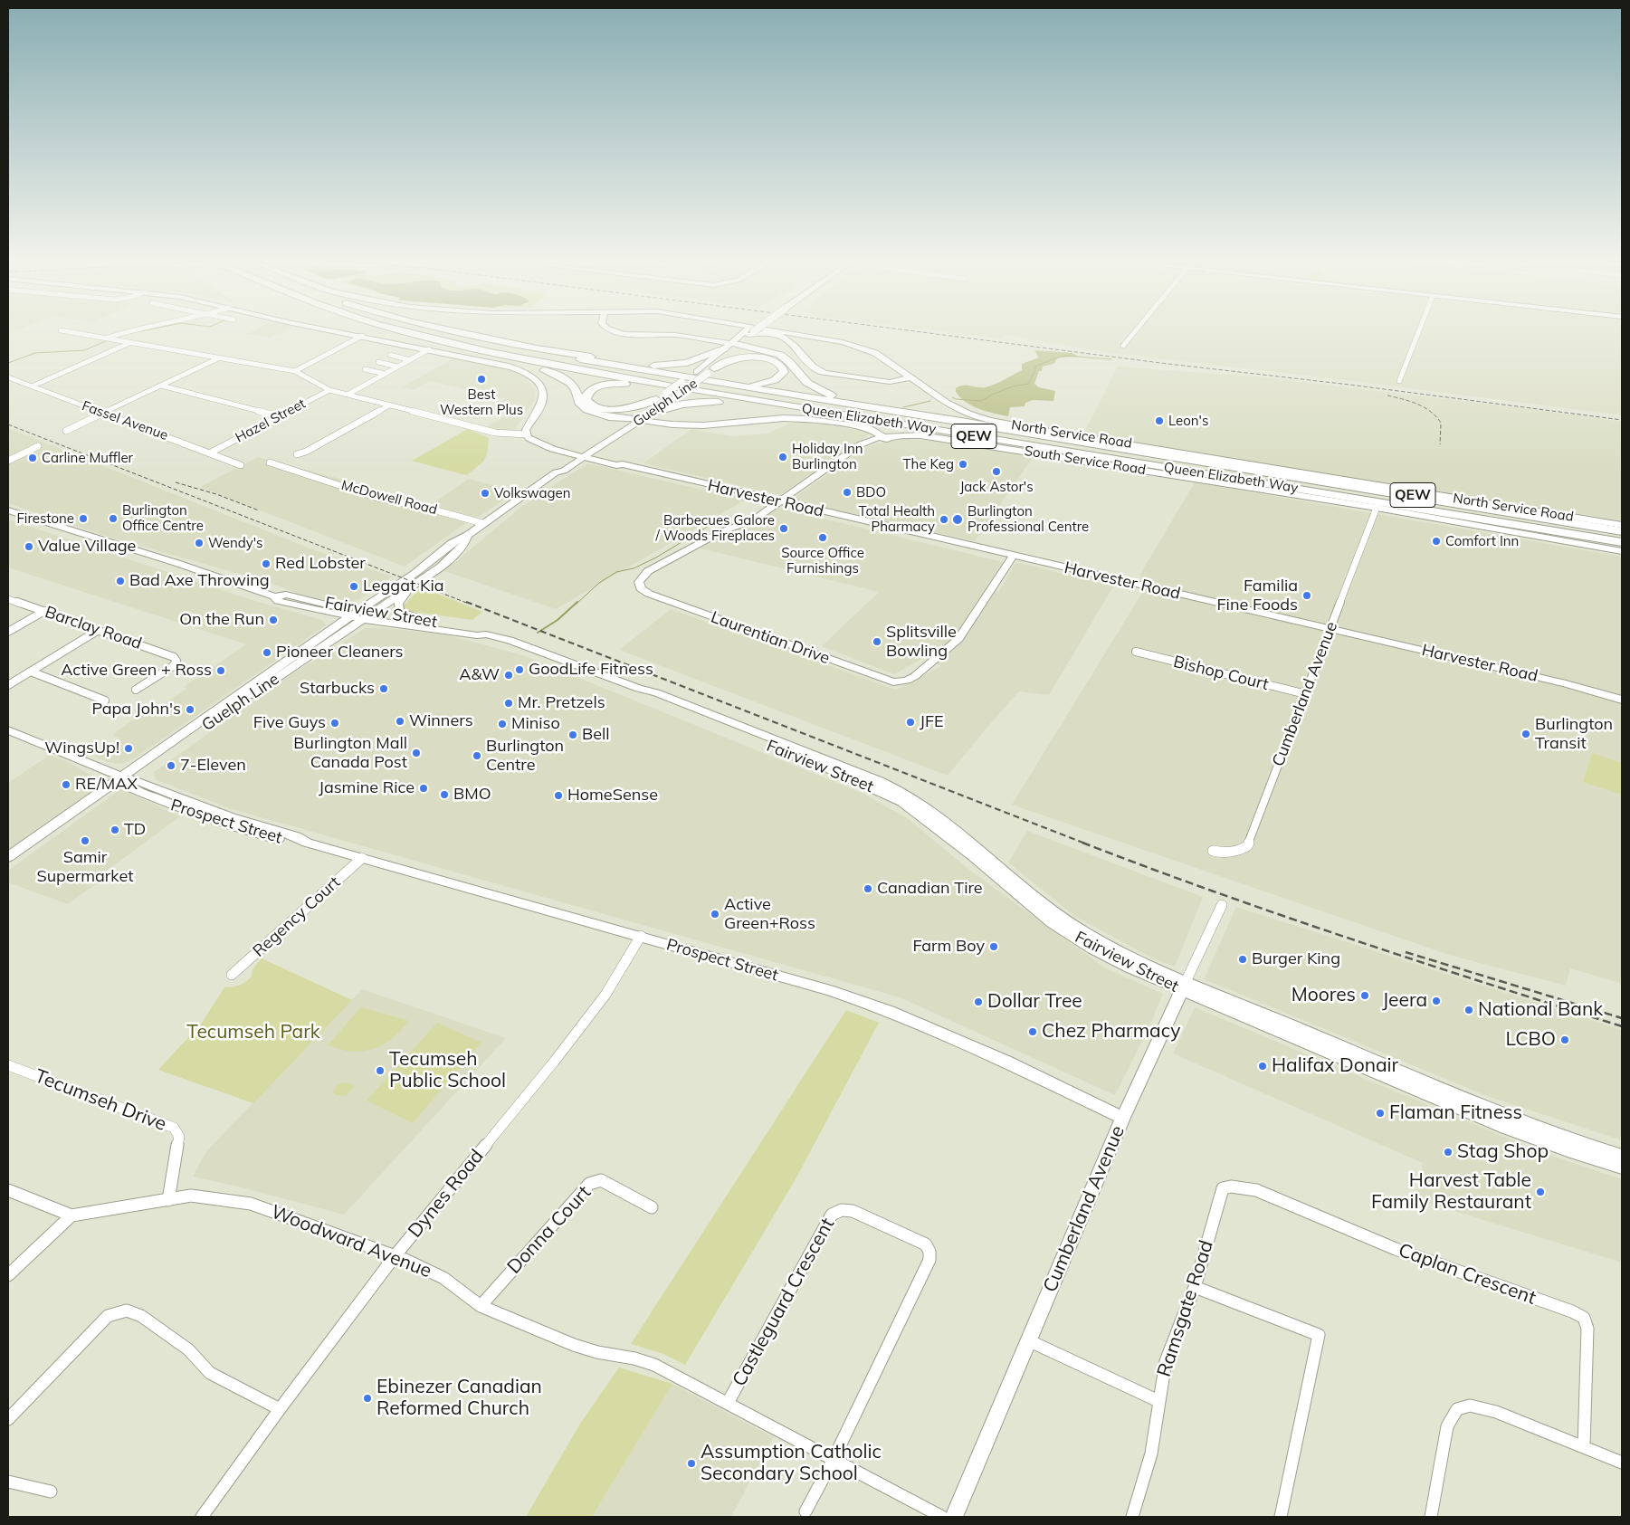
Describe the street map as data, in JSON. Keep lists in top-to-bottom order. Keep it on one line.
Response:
{"streets":{"highway":["Queen Elizabeth Way","QEW"],"main road":["Guelph Line","North Service Road","South Service Road","Harvester Road","Fairview Street","Laurentian Drive","Cumberland Avenue","Prospect Street"],"street":["Fassel Avenue","Hazel Street","McDowell Road","Barclay Road","Bishop Court","Regency Court","Tecumseh Drive","Dynes Road","Donna Court","Woodward Avenue","Caplan Crescent","Castleguard Crescent","Ramsgate Road"]},"crossings":[["Guelph Line","Queen Elizabeth Way"],["Guelph Line","McDowell Road"],["Guelph Line","Harvester Road"],["Guelph Line","Fairview Street"],["Guelph Line","Prospect Street"],["Fassel Avenue","Hazel Street"],["South Service Road","Harvester Road"],["South Service Road","Laurentian Drive"],["South Service Road","Cumberland Avenue"],["Harvester Road","Laurentian Drive"],["Harvester Road","Cumberland Avenue"],["Fairview Street","Cumberland Avenue"],["Bishop Court","Cumberland Avenue"],["Cumberland Avenue","Prospect Street"],["Prospect Street","Regency Court"],["Prospect Street","Dynes Road"],["Tecumseh Drive","Woodward Avenue"],["Dynes Road","Woodward Avenue"],["Donna Court","Woodward Avenue"],["Woodward Avenue","Castleguard Crescent"],["Caplan Crescent","Ramsgate Road"]],"parks":["Tecumseh Park"],"places":["Best Western Plus","Leon's","Holiday Inn Burlington","Carline Muffler","The Keg","Jack Astor's","BDO","Volkswagen","Firestone","Burlington Office Centre","Total Health Pharmacy","Burlington Professional Centre","Barbecues Galore / Woods Fireplaces","Source Office Furnishings","Comfort Inn","Wendy's","Value Village","Red Lobster","Bad Axe Throwing","Leggat Kia","Familia Fine Foods","On the Run","Splitsville Bowling","Pioneer Cleaners","GoodLife Fitness","Active Green + Ross","A&W","Starbucks","Mr. Pretzels","Papa John's","Winners","JFE","Five Guys","Miniso","Burlington Transit","Bell","WingsUp!","Burlington Mall Canada Post","Burlington Centre","7-Eleven","RE/MAX","Jasmine Rice","BMO","HomeSense","TD","Samir Supermarket","Canadian Tire","Active Green+Ross","Farm Boy","Burger King","Moores","Jeera","Dollar Tree","National Bank","Chez Pharmacy","LCBO","Halifax Donair","Tecumseh Public School","Flaman Fitness","Stag Shop","Harvest Table Family Restaurant","Ebinezer Canadian Reformed Church","Assumption Catholic Secondary School"]}
